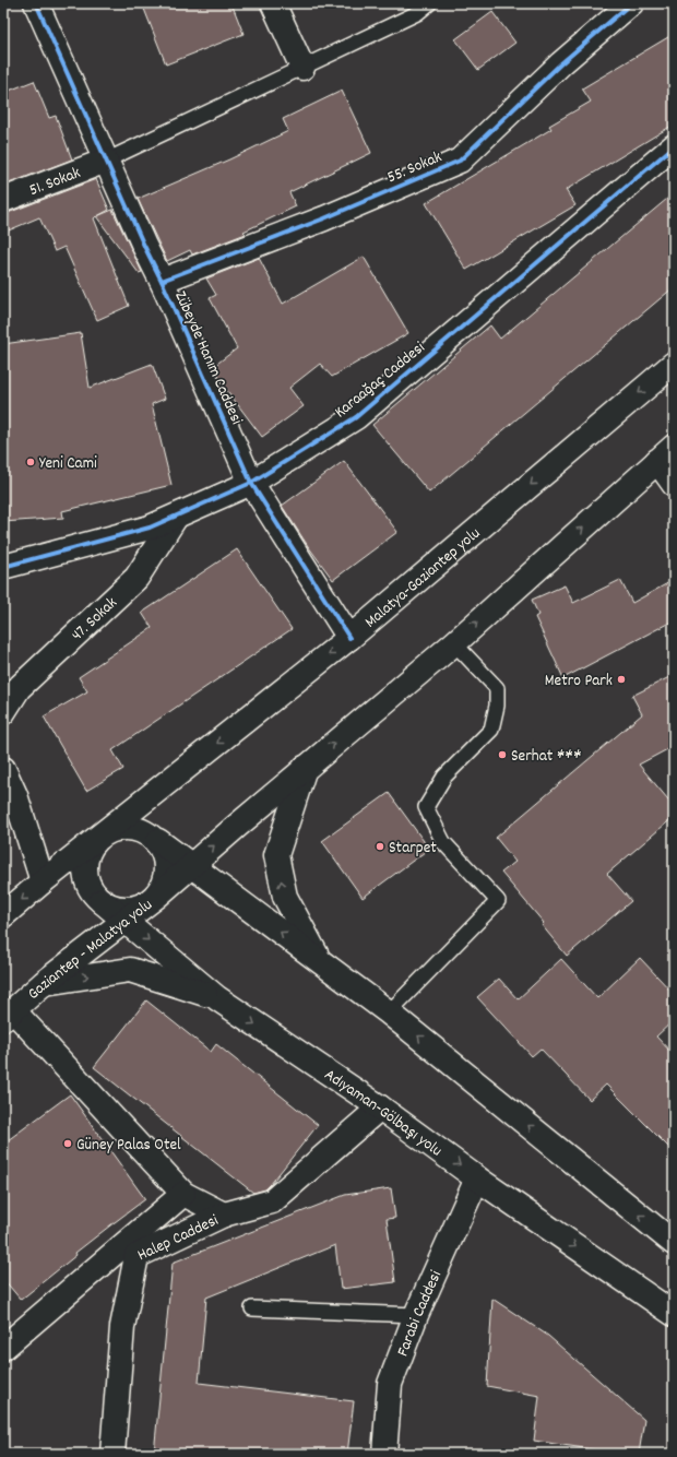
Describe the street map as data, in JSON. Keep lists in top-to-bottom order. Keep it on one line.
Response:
{"streets":{"main road":["55. Sokak","51. Sokak","Zübeyde Hanım Caddesi","Karaağaç Caddesi","Malatya-Gaziantep yolu","47. Sokak","Gaziantep - Malatya yolu","Adıyaman-Gölbaşı yolu","Halep Caddesi","Farabi Caddesi"]},"crossings":[["55. Sokak","Zübeyde Hanım Caddesi"],["51. Sokak","Zübeyde Hanım Caddesi"],["Zübeyde Hanım Caddesi","Karaağaç Caddesi"],["Zübeyde Hanım Caddesi","Malatya-Gaziantep yolu"],["Karaağaç Caddesi","47. Sokak"],["Malatya-Gaziantep yolu","Gaziantep - Malatya yolu"],["Malatya-Gaziantep yolu","Adıyaman-Gölbaşı yolu"],["Gaziantep - Malatya yolu","Adıyaman-Gölbaşı yolu"],["Adıyaman-Gölbaşı yolu","Halep Caddesi"],["Adıyaman-Gölbaşı yolu","Farabi Caddesi"]],"places":["Yeni Cami","Metro Park","Serhat ***","Starpet","Güney Palas Otel"]}
